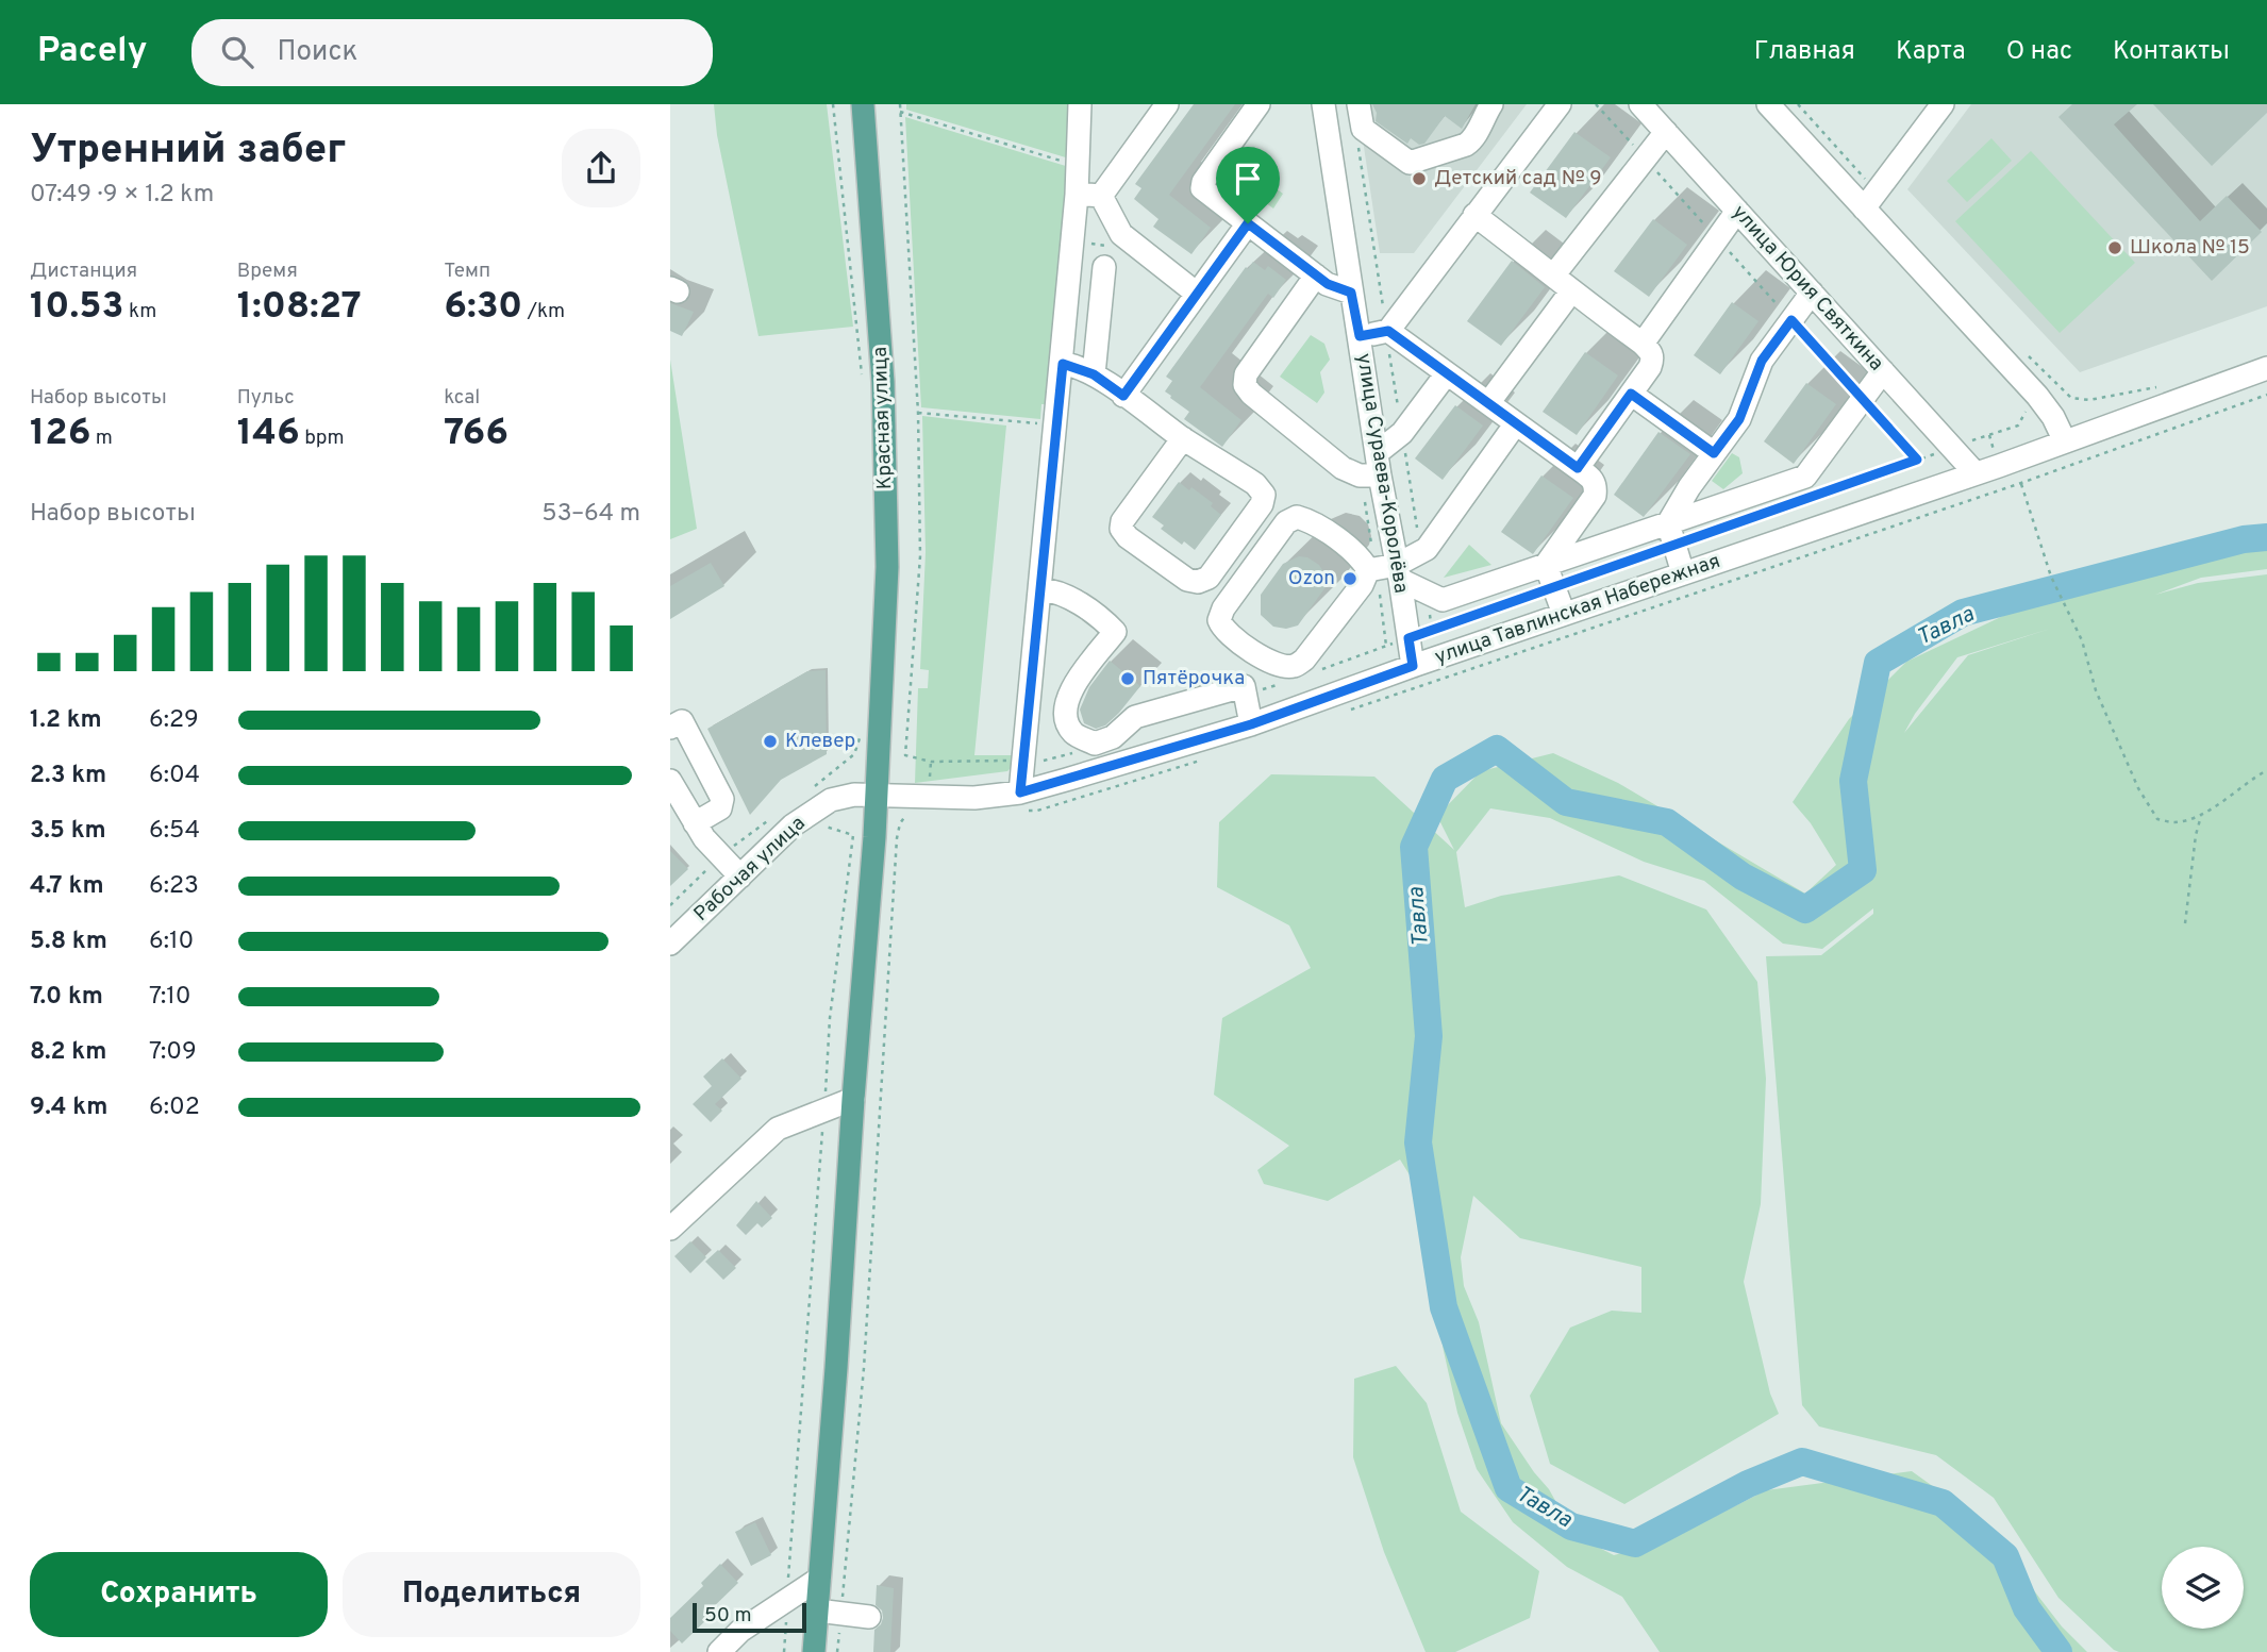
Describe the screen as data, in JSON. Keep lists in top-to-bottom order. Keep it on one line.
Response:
{"streets":{"main road":["Красная улица"],"street":["улица Юрия Святкина","улица Сураева-Королёва","улица Тавлинская Набережная","Рабочая улица"]},"crossings":[["улица Юрия Святкина","улица Тавлинская Набережная"],["Красная улица","улица Тавлинская Набережная"],["Красная улица","Рабочая улица"],["улица Сураева-Королёва","улица Тавлинская Набережная"],["улица Тавлинская Набережная","Рабочая улица"]],"water":["Тавла"],"places":["Детский сад № 9","Школа № 15","Ozon","Пятёрочка","Клевер"],"scale_bar":"50 m","page":{"header":"Pacely","search":"Поиск","nav":["Главная","Карта","О нас","Контакты"],"heading":["Утренний забег","07:49 · 9 × 1.2 km"],"stats":[["Дистанция","10.53 km"],["Время","1:08:27"],["Темп","6:30 /km"],["Набор высоты","126 m"],["Пульс","146 bpm"],["kcal","766"]],"chart":["Набор высоты","53–64 m"],"list":[{"name":"1.2 km","note":"6:29"},{"name":"2.3 km","note":"6:04"},{"name":"3.5 km","note":"6:54"},{"name":"4.7 km","note":"6:23"},{"name":"5.8 km","note":"6:10"},{"name":"7.0 km","note":"7:10"},{"name":"8.2 km","note":"7:09"},{"name":"9.4 km","note":"6:02"}],"buttons":["Сохранить","Поделиться"],"scale":"50 m"}}
